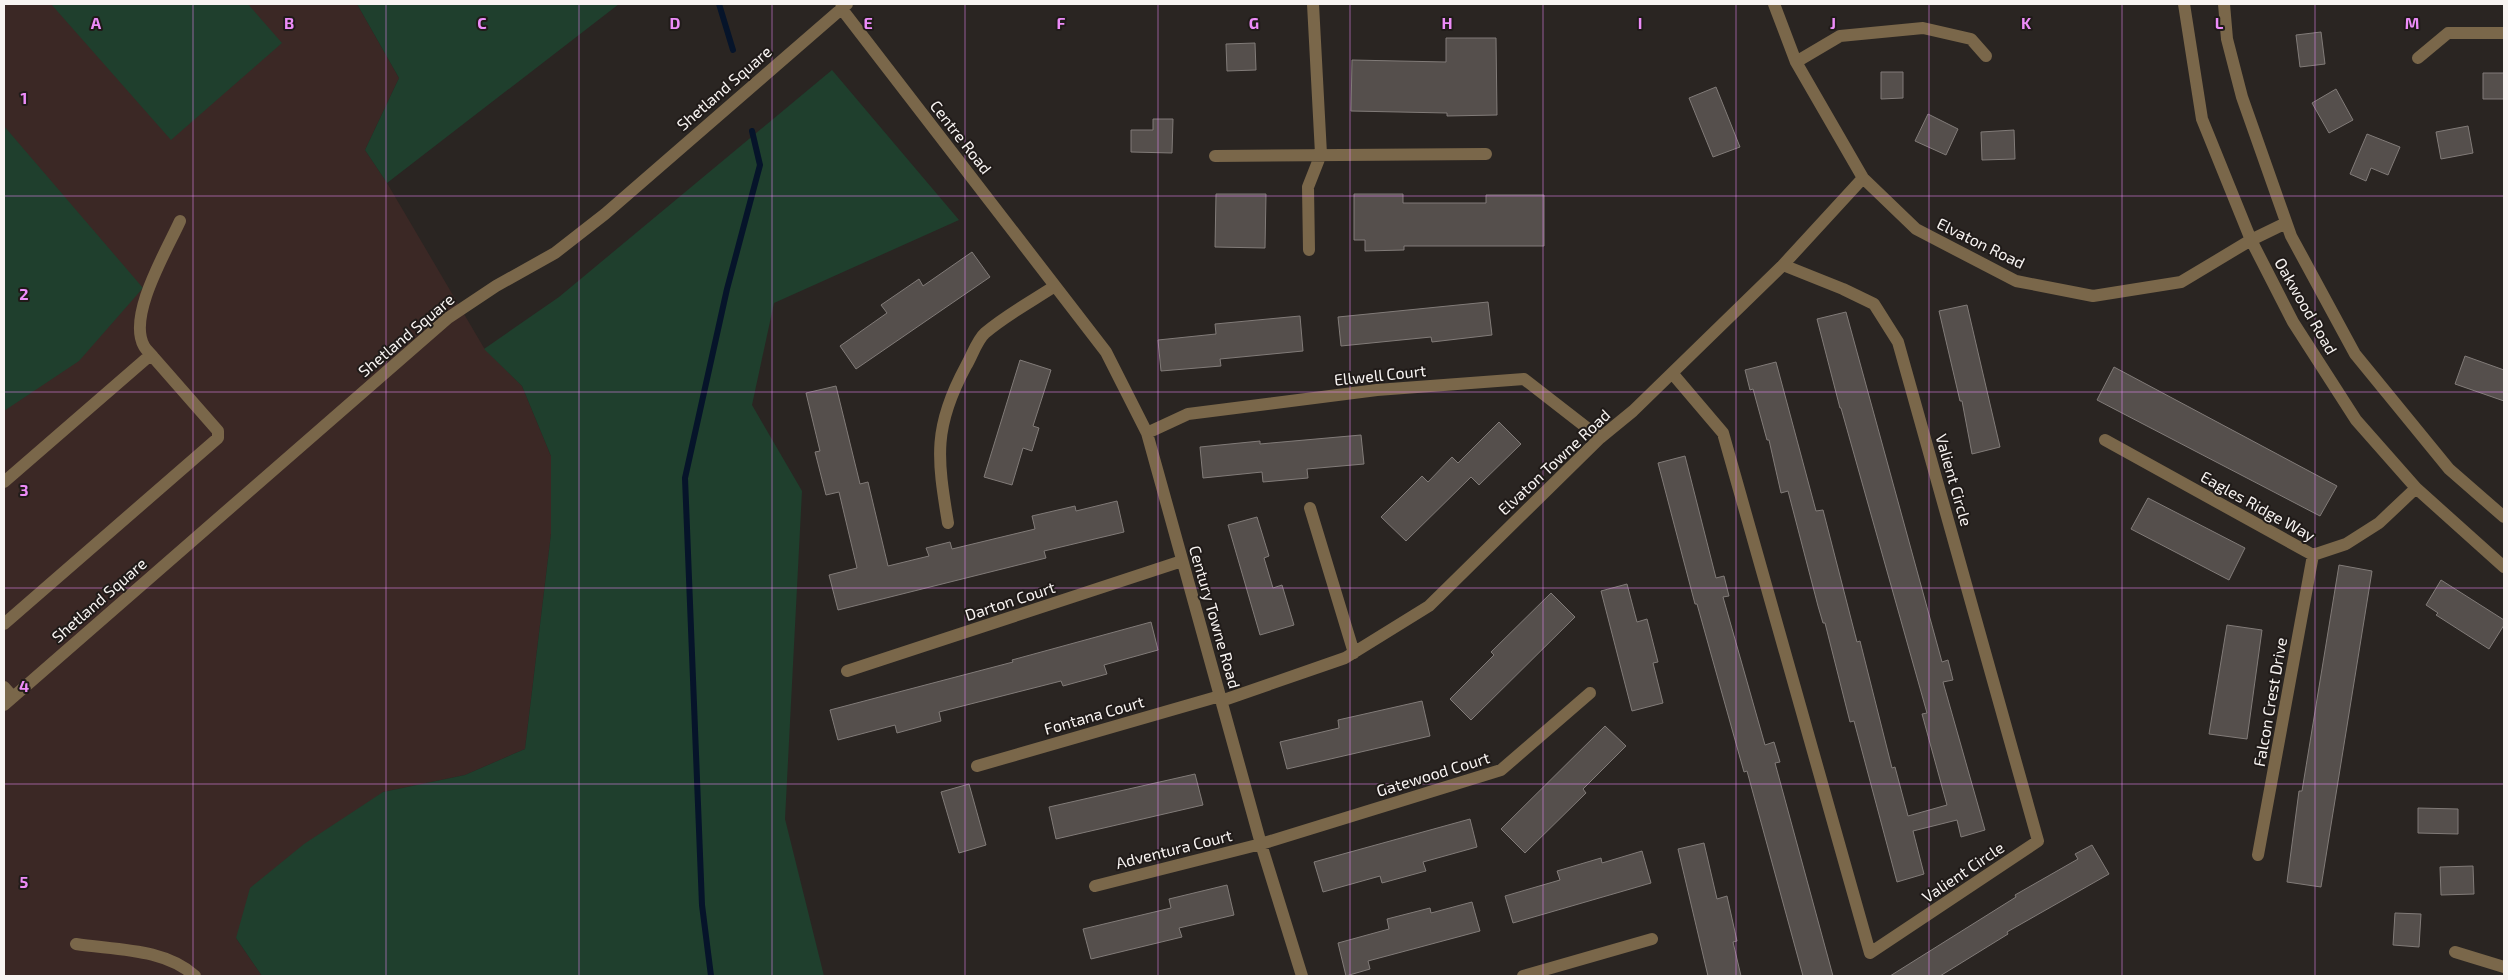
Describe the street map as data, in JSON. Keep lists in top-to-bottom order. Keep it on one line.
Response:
{"streets":{"street":["Shetland Square","Centre Road","Elvaton Road","Oakwood Road","Ellwell Court","Elvaton Towne Road","Valient Circle","Eagles Ridge Way","Darton Court","Century Towne Road","Falcon Crest Drive","Fontana Court","Gatewood Court","Adventura Court"]},"crossings":[["Shetland Square","Centre Road"],["Centre Road","Century Towne Road"],["Elvaton Road","Oakwood Road"],["Elvaton Road","Elvaton Towne Road"],["Oakwood Road","Eagles Ridge Way"],["Ellwell Court","Elvaton Towne Road"],["Ellwell Court","Century Towne Road"],["Elvaton Towne Road","Valient Circle"],["Elvaton Towne Road","Century Towne Road"],["Elvaton Towne Road","Fontana Court"],["Eagles Ridge Way","Falcon Crest Drive"],["Darton Court","Century Towne Road"],["Century Towne Road","Fontana Court"],["Century Towne Road","Gatewood Court"],["Century Towne Road","Adventura Court"],["Gatewood Court","Adventura Court"]],"grid":{"columns":["A","B","C","D","E","F","G","H","I","J","K","L","M"],"rows":["1","2","3","4","5"]}}
